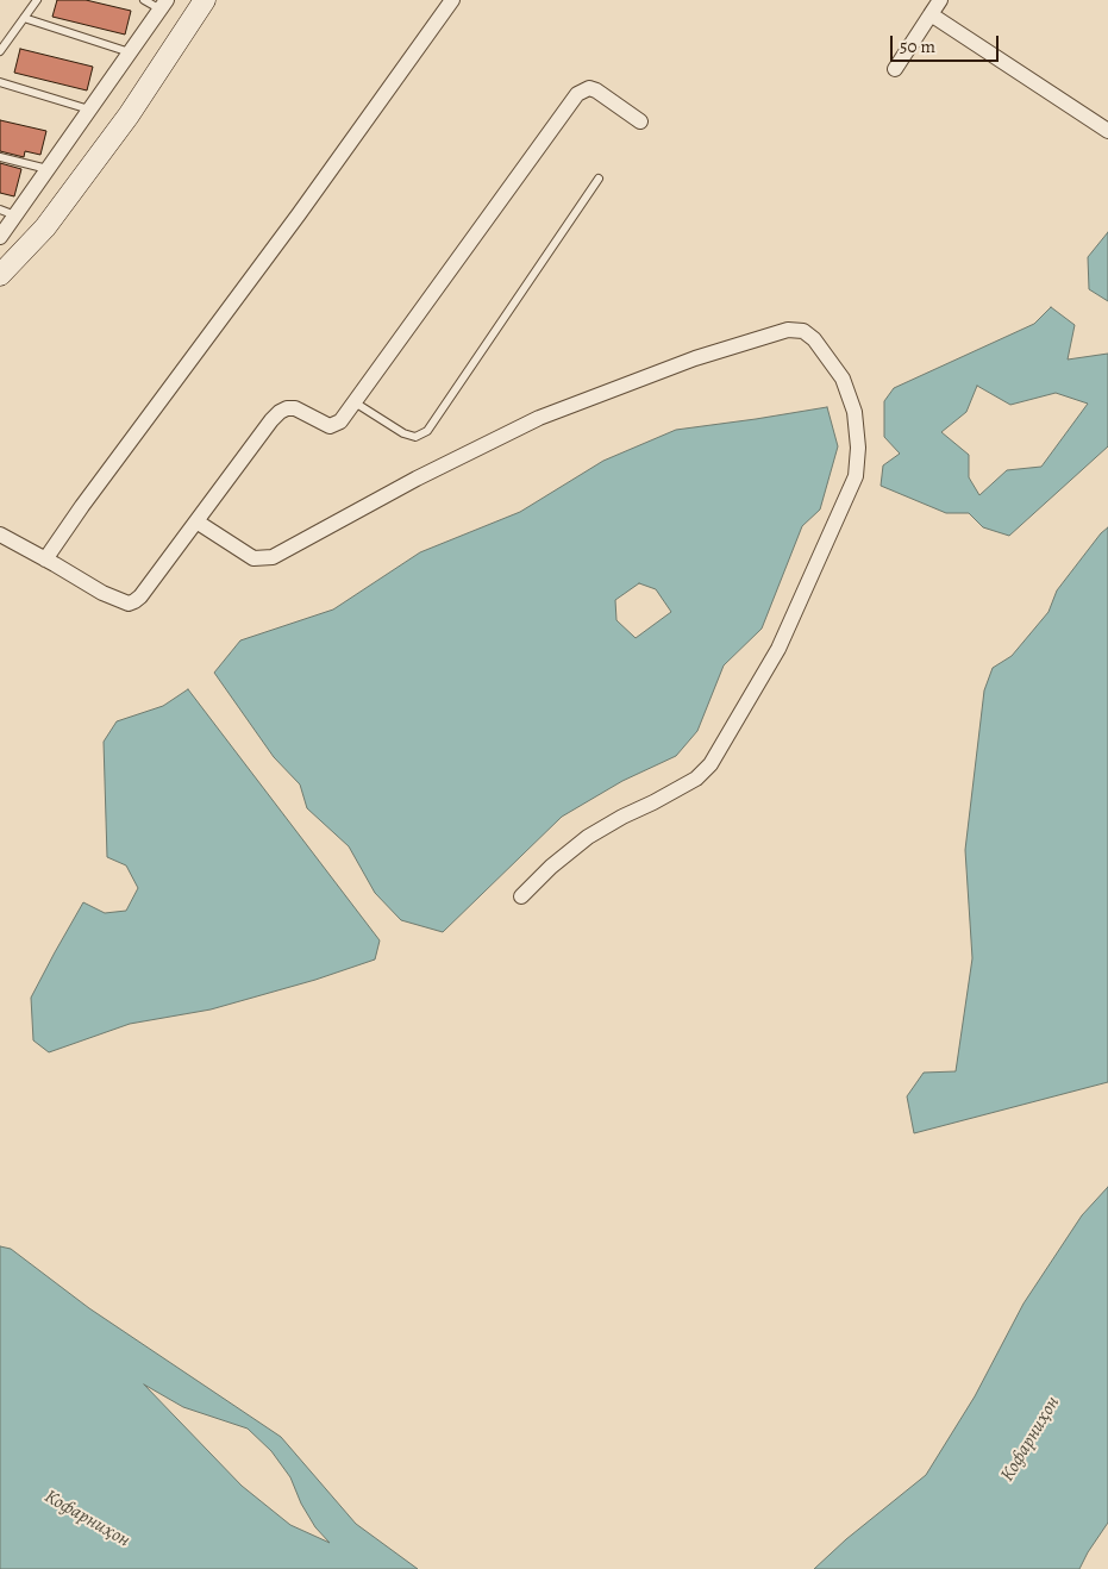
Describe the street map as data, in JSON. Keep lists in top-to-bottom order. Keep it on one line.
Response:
{"water":["Кофарниҳон"],"scale_bar":"50 m"}
